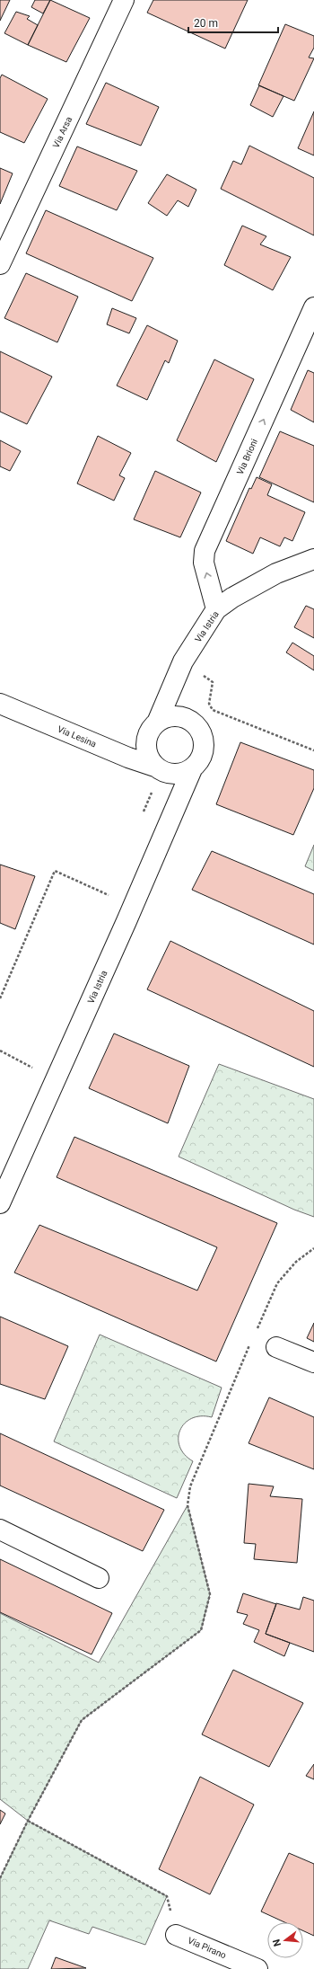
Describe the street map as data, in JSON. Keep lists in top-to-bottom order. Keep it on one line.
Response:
{"streets":{"street":["Via Arsa","Via Brioni","Via Istria","Via Lesina","Via Pirano"]},"crossings":[["Via Brioni","Via Istria"],["Via Istria","Via Lesina"]],"one_way":["Via Brioni"],"scale_bar":"20 m","north":"left"}
